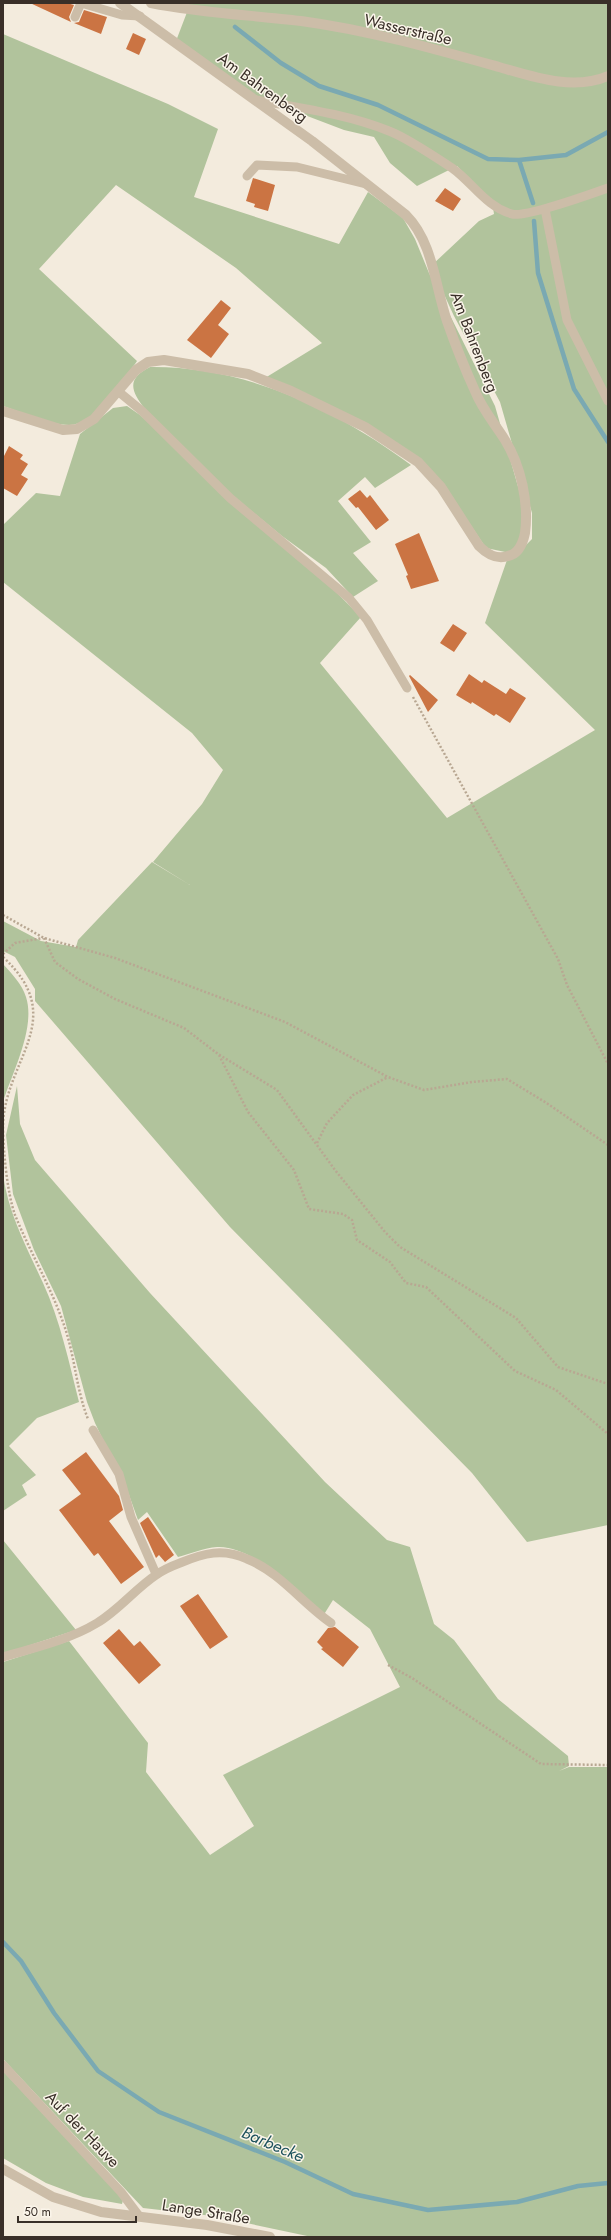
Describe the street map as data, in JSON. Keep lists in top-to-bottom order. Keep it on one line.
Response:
{"streets":{"street":["Wasserstraße","Am Bahrenberg","Lange Straße"],"lane":["Auf der Hauve"]},"crossings":[["Auf der Hauve","Lange Straße"]],"water":["Barbecke"],"scale_bar":"50 m"}
